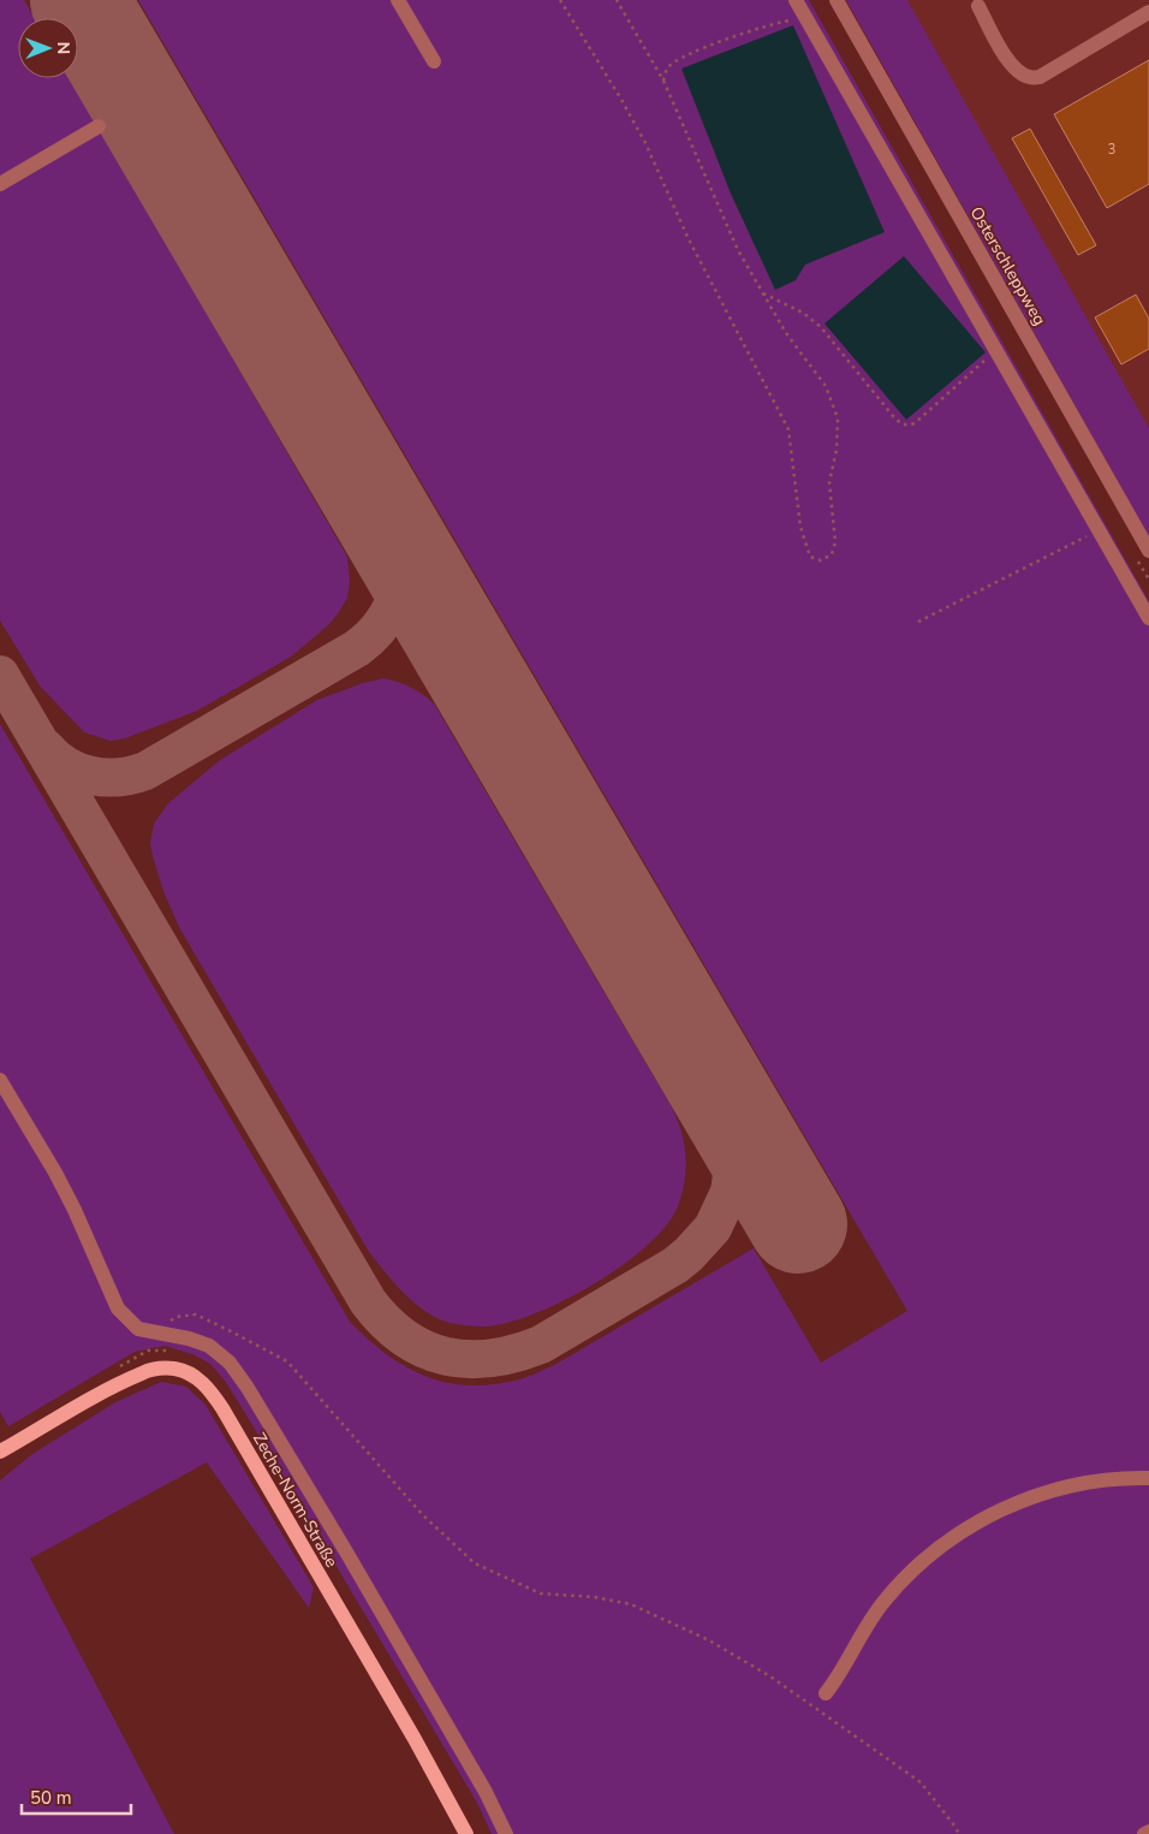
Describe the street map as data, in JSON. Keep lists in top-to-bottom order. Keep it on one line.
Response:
{"streets":{"main road":["Zeche-Norm-Straße"],"street":["Osterschleppweg"]},"house_numbers":["3"],"scale_bar":"50 m","north":"right"}
